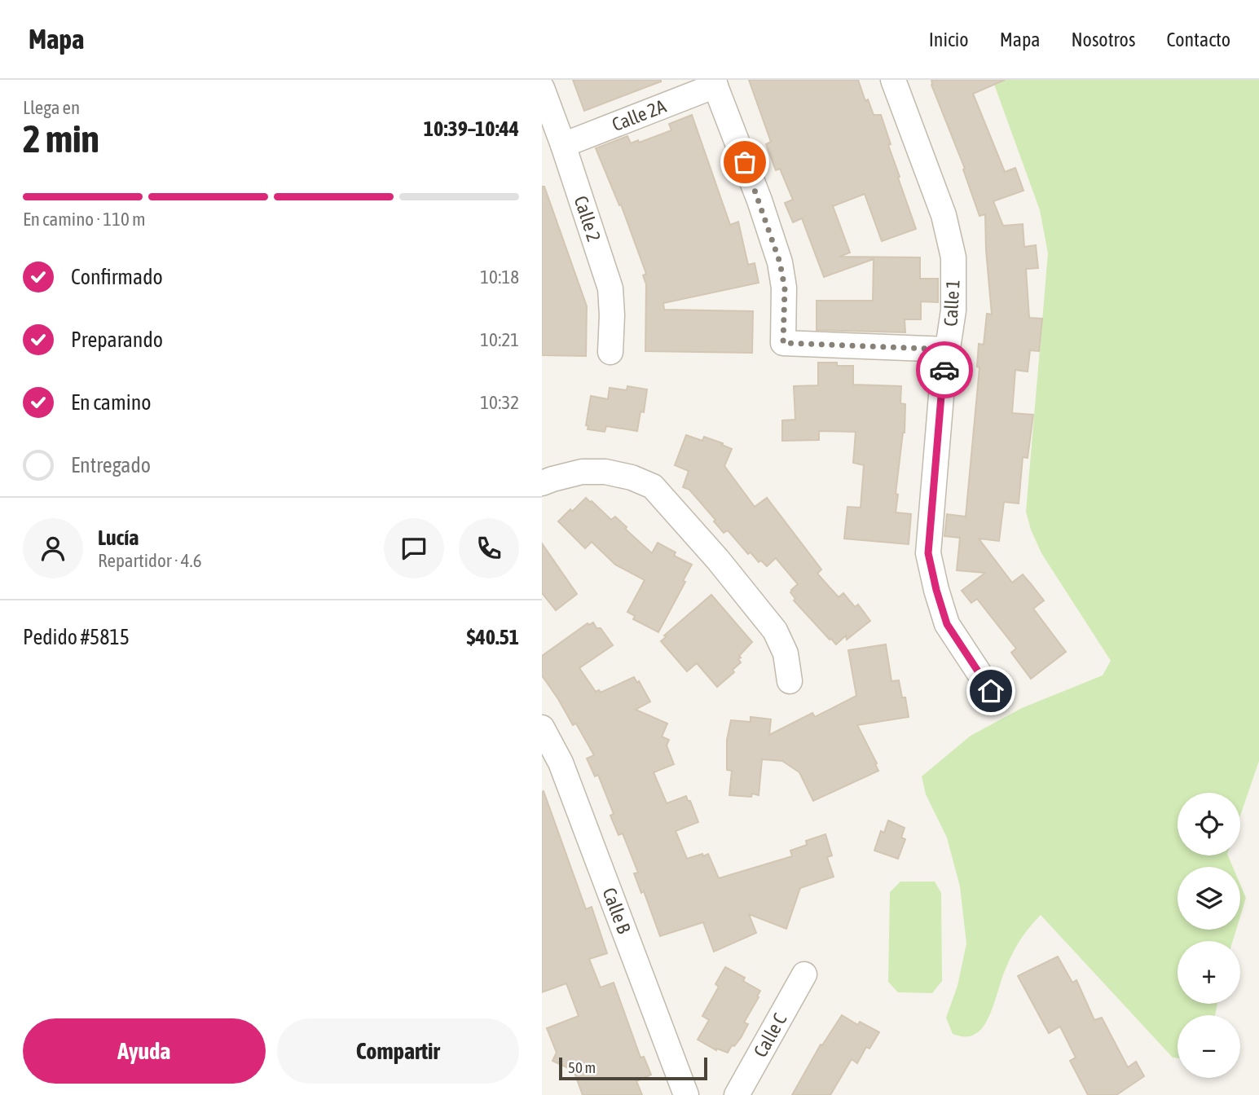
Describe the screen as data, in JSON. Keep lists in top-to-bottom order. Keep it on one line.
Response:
{"streets":{"street":["Calle 2A","Calle 2","Calle 1","Calle B","Calle C"]},"crossings":[["Calle 2A","Calle 2"]],"scale_bar":"50 m","page":{"header":"Mapa","nav":["Inicio","Mapa","Nosotros","Contacto"],"heading":["2 min","Llega en","10:39–10:44"],"panel":["Lucía","Repartidor · 4.6","Pedido #5815","$40.51"],"bar":"En camino · 110 m","list":[["Confirmado","10:18"],["Preparando","10:21"],["En camino","10:32"],"Entregado"],"map_buttons":["+","−"],"buttons":["Ayuda","Compartir"],"scale":"50 m"}}
